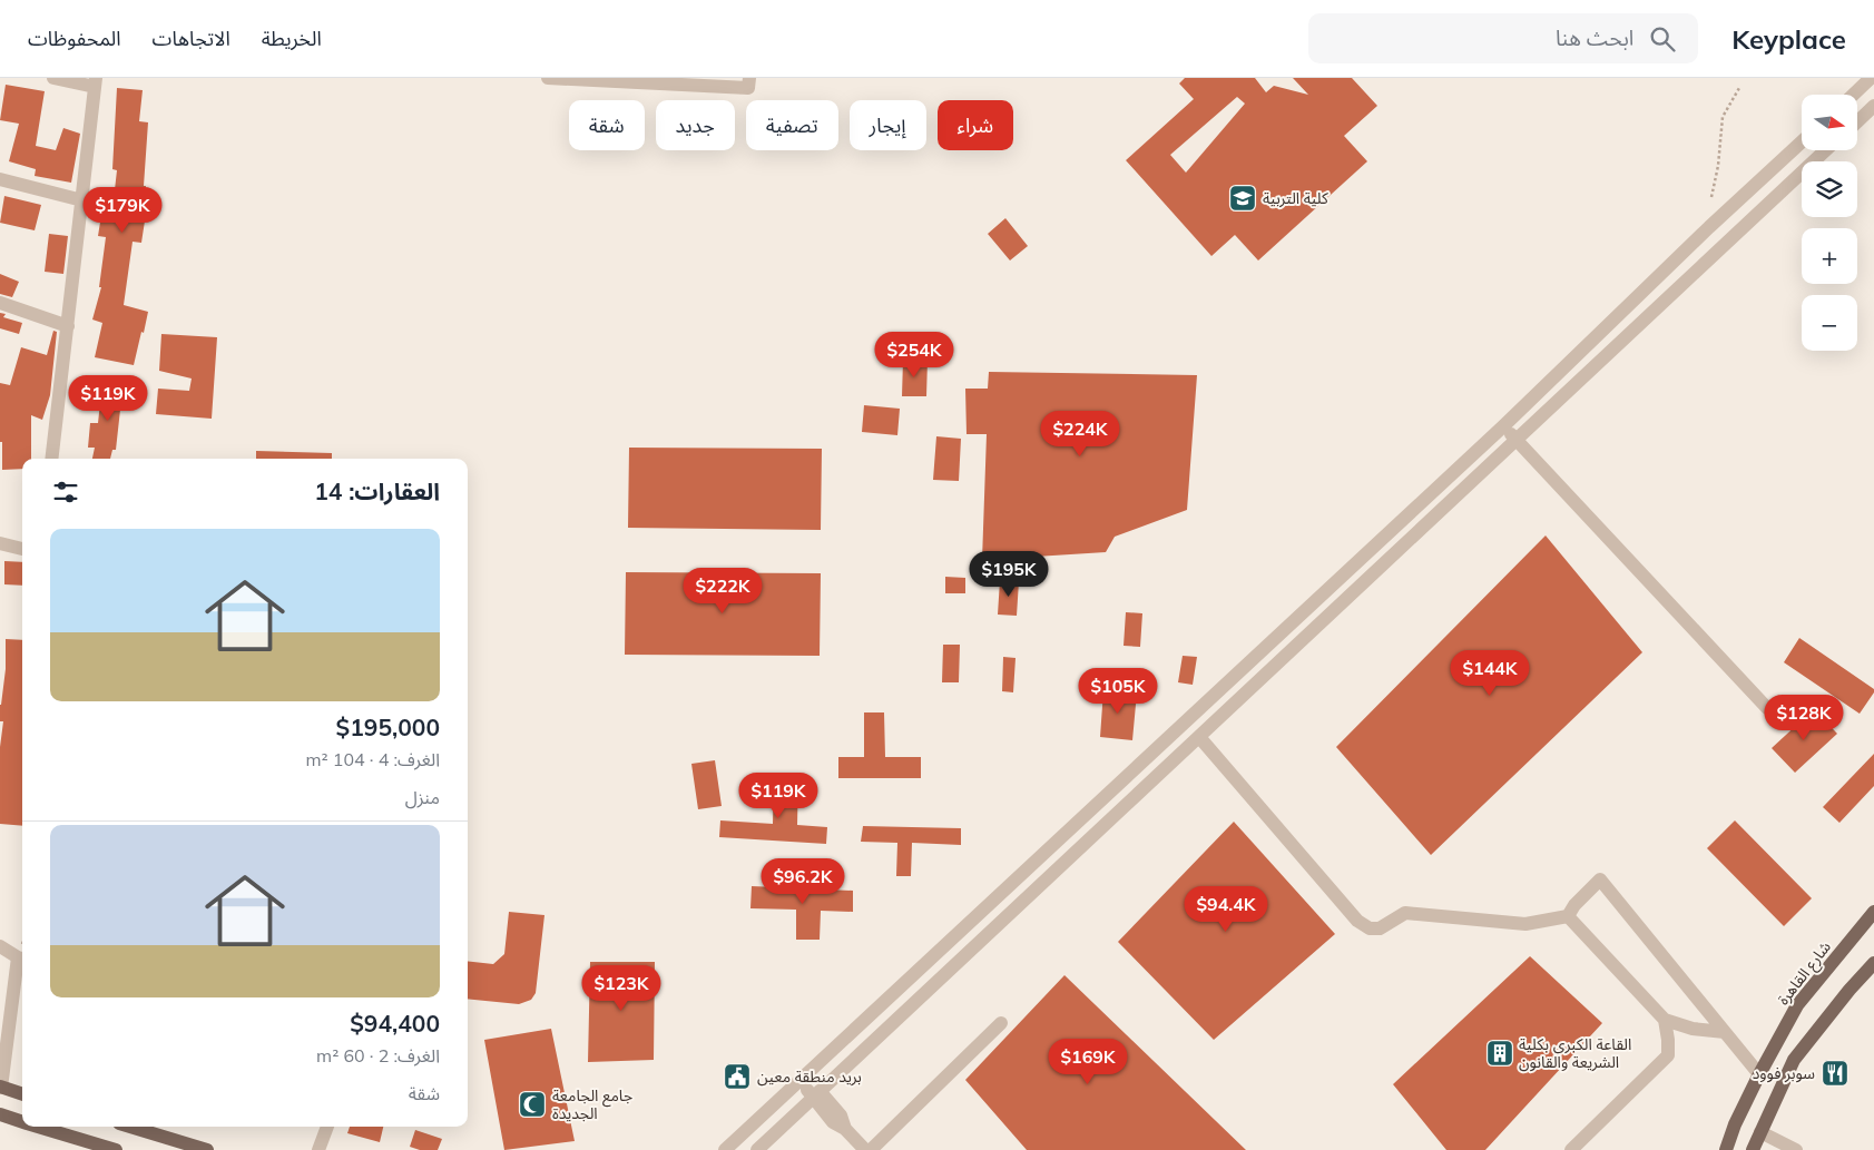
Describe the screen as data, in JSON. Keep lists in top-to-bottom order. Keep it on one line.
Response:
{"streets":{"main road":["شارع القاهرة"]},"places":{"school or university":["كلية التربية"],"building":["القاعة الكبرى بكلية الشريعة والقانون"],"restaurant":["سوبر فوود"],"public building":["بريد منطقة معين"],"mosque":["جامع الجامعة الجديدة"]},"north":"right","page":{"header":"Keyplace","search":"ابحث هنا","nav":["الخريطة","الاتجاهات","المحفوظات"],"map_buttons":["+","−"],"chip":["شراء","إيجار","تصفية","جديد","شقة"],"price":["$179K","$254K","$119K","$224K","$195K","$222K","$144K","$105K","$128K","$119K","$96.2K","$94.4K","$123K","$169K"],"heading":"العقارات: 14","list":[{"name":"$195,000","note":"الغرف: 4 · 104 m² · منزل"},{"name":"$94,400","note":"الغرف: 2 · 60 m² · شقة"}]}}
